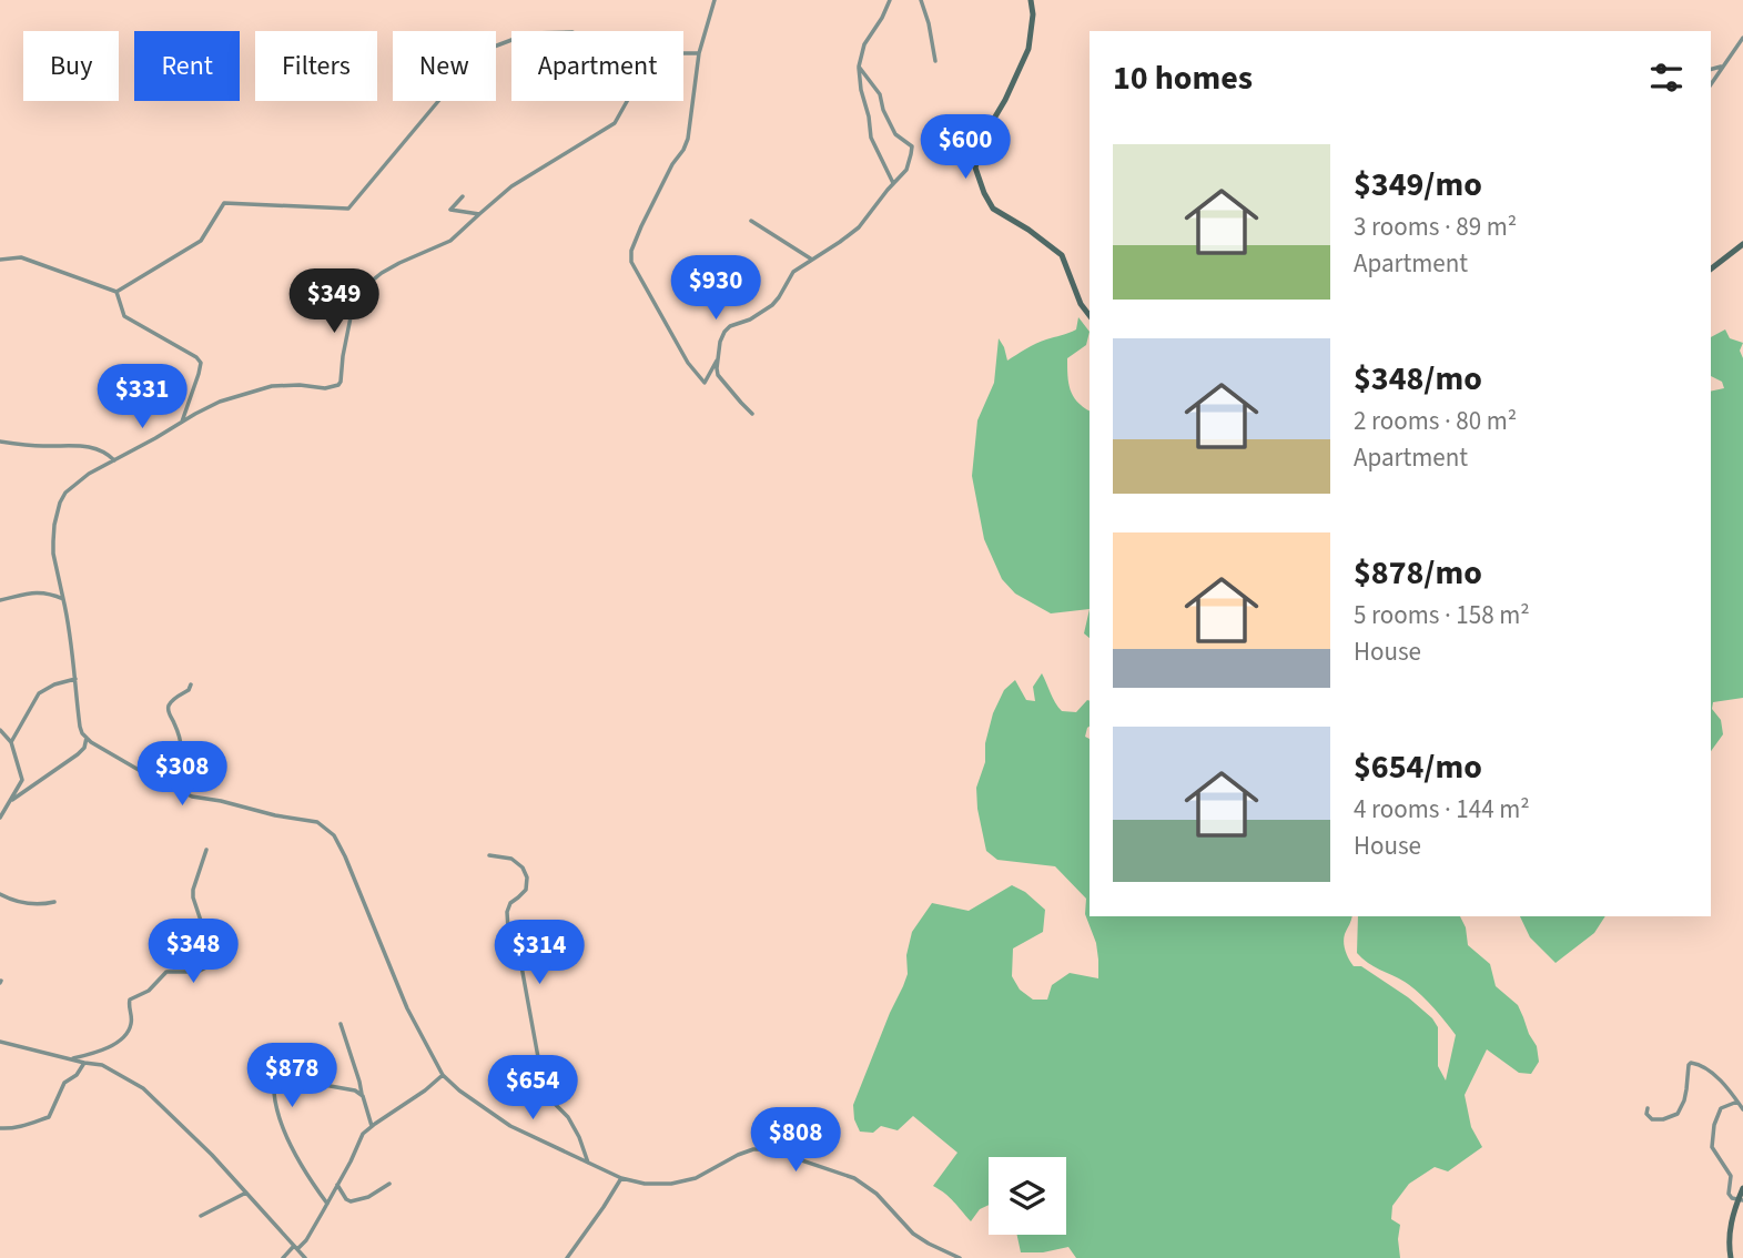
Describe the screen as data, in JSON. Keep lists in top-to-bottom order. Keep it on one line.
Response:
{"page":{"chip":["Buy","Rent","Filters","New","Apartment"],"heading":"10 homes","price":["$600","$930","$349","$331","$308","$348","$314","$878","$654","$808"],"list":[{"name":"$349/mo","note":"3 rooms · 89 m² · Apartment"},{"name":"$348/mo","note":"2 rooms · 80 m² · Apartment"},{"name":"$878/mo","note":"5 rooms · 158 m² · House"},{"name":"$654/mo","note":"4 rooms · 144 m² · House"}]}}
